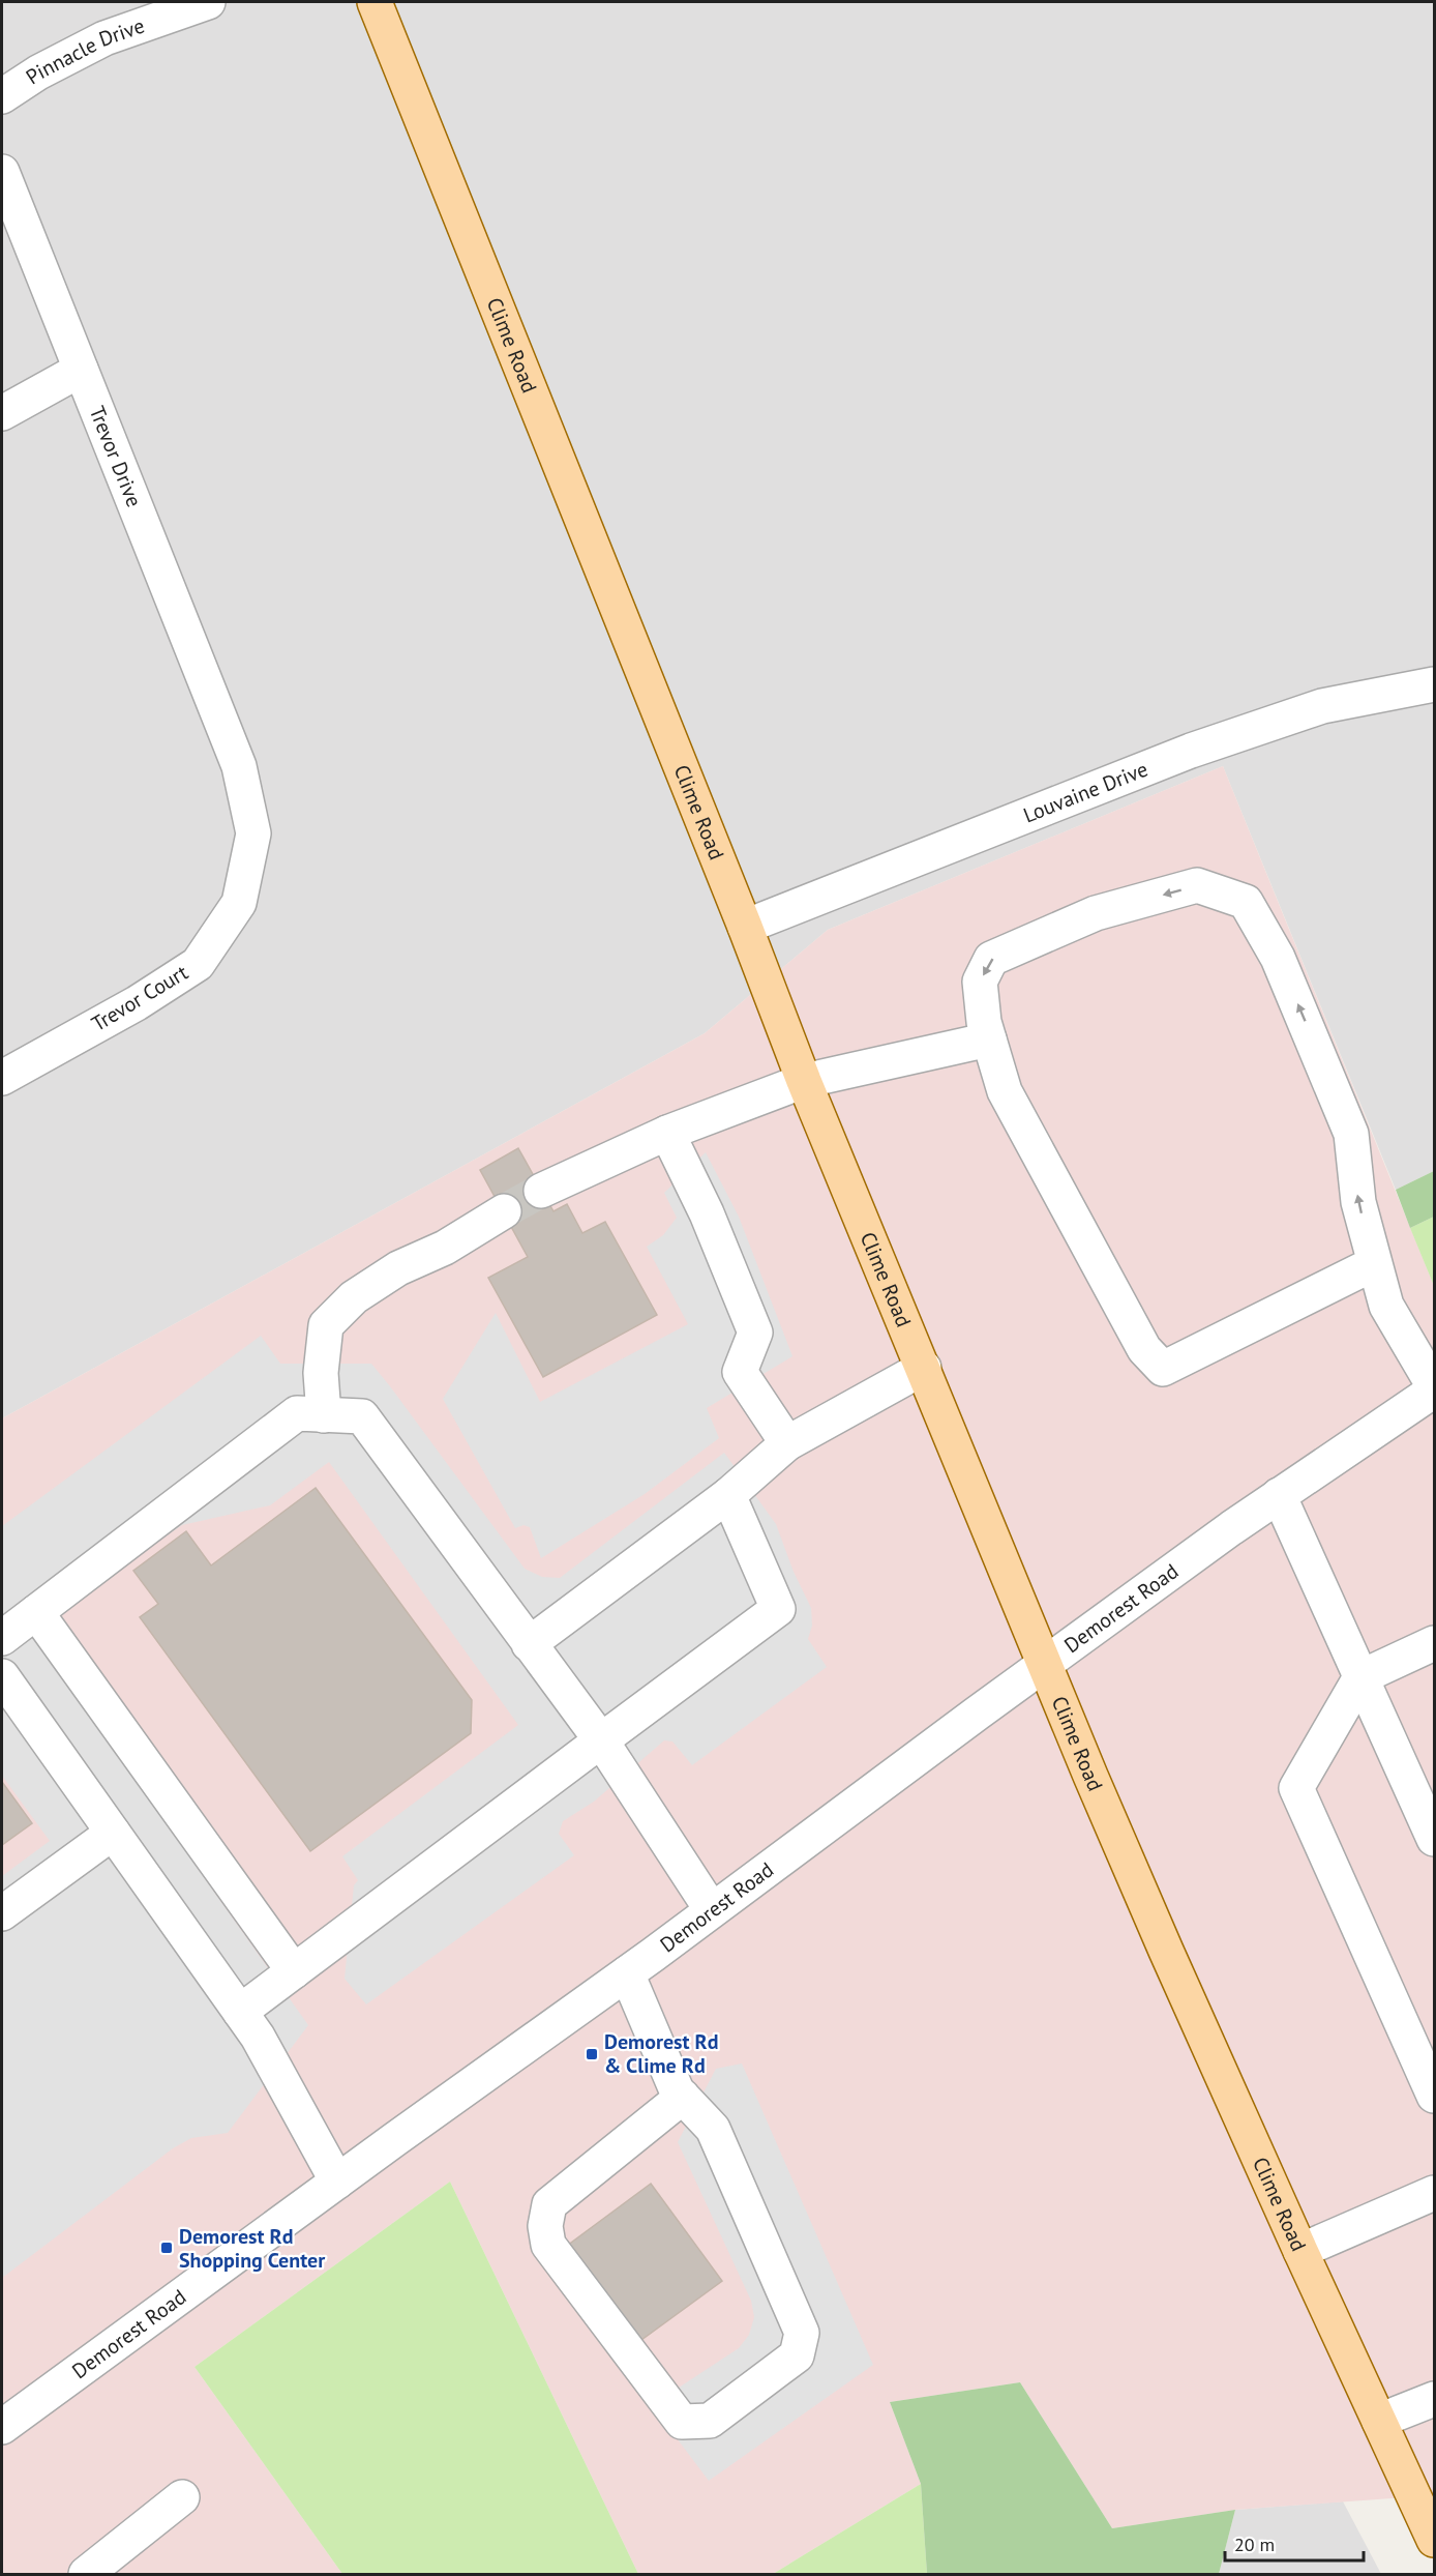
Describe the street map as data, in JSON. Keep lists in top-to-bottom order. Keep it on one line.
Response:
{"streets":{"main road":["Clime Road"],"street":["Pinnacle Drive","Trevor Drive","Louvaine Drive","Trevor Court","Demorest Road"]},"crossings":[["Clime Road","Louvaine Drive"],["Clime Road","Demorest Road"],["Trevor Drive","Trevor Court"]],"places":{"transit":["Demorest Rd & Clime Rd","Demorest Rd Shopping Center"]},"scale_bar":"20 m"}
